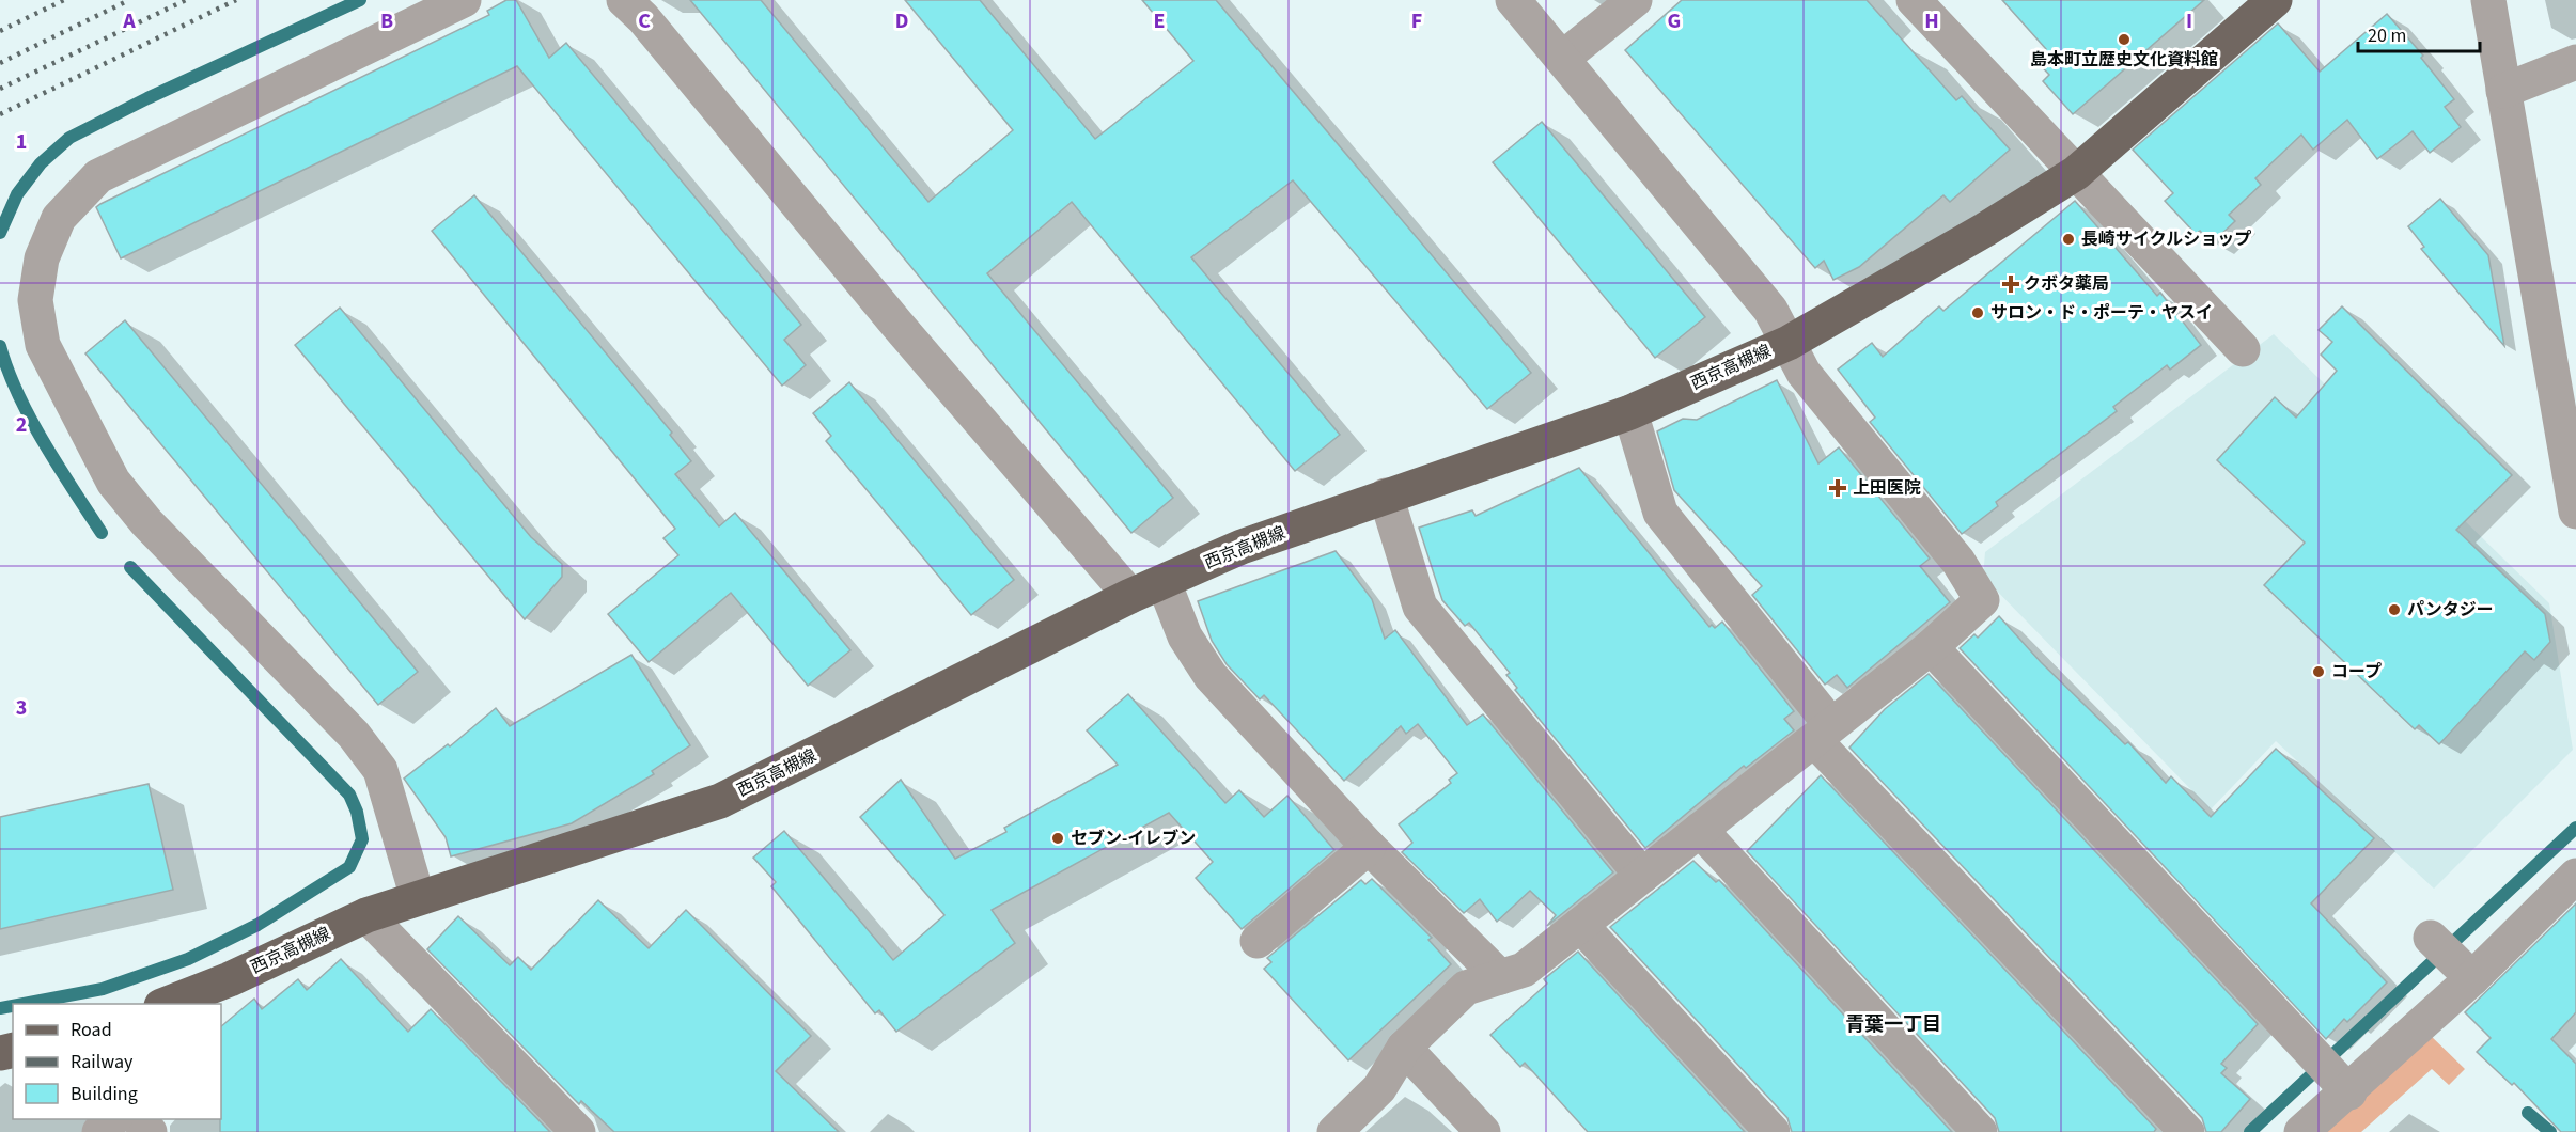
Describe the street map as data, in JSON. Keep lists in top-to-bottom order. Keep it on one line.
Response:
{"streets":{"main road":["西京高槻線"]},"districts":["青葉一丁目"],"places":{"other":["島本町立歴史文化資料館","長崎サイクルショップ","サロン・ド・ポーテ・ヤスイ","パンタジー","コープ","セブン-イレブン"],"health":["クボタ薬局","上田医院"]},"legend":["Road","Railway","Building"],"scale_bar":"20 m","grid":{"columns":["A","B","C","D","E","F","G","H","I"],"rows":["1","2","3"]}}
